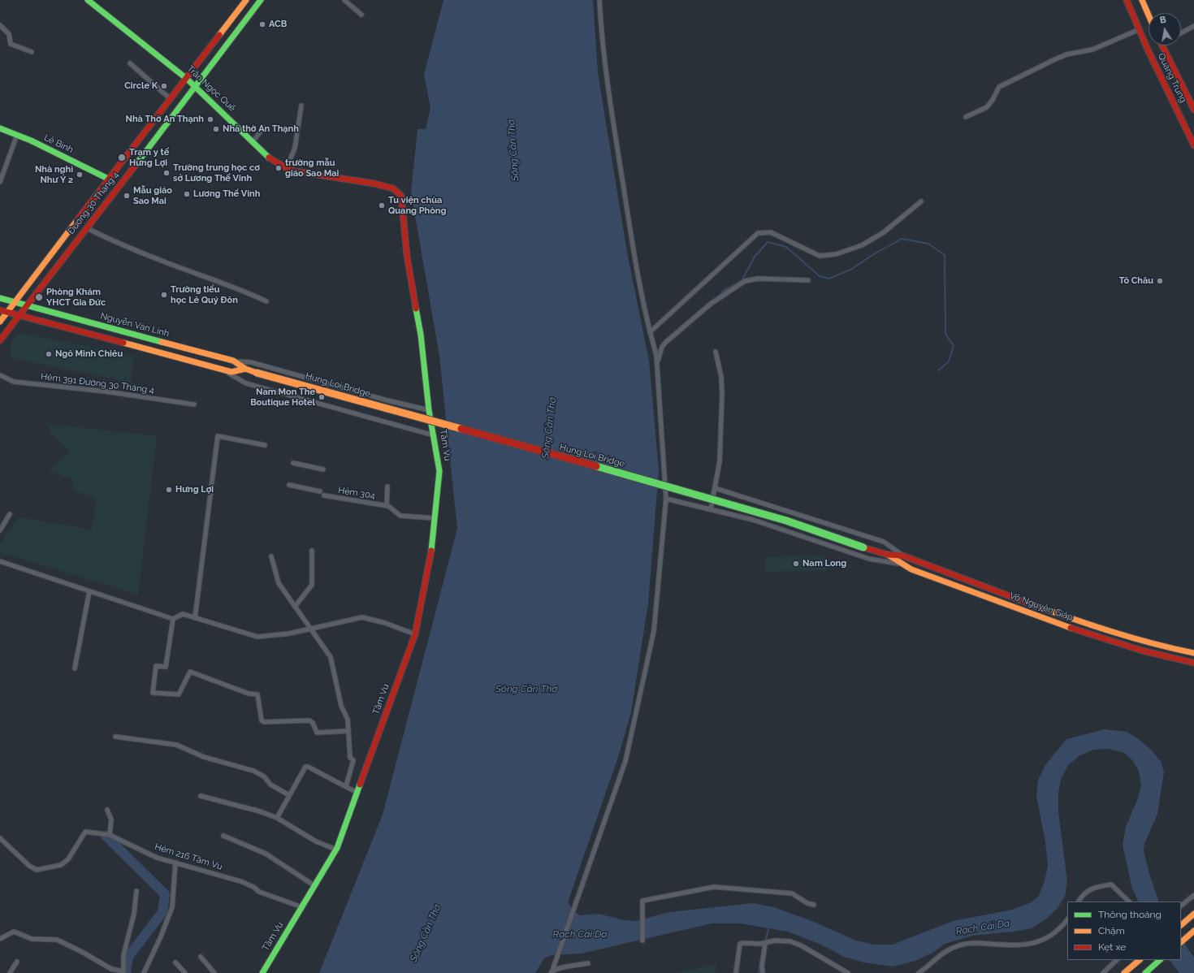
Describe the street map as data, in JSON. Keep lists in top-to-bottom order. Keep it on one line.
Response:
{"streets":{"main road":["Quang Trung","Trần Ngọc Quế","Lê Bình","Đường 30 Tháng 4","Nguyễn Văn Linh","Hung Loi Bridge","Tầm Vu","Võ Nguyên Giáp"],"street":["Hẻm 391 Đường 30 Tháng 4","Hẻm 304","Hẻm 216 Tầm Vu"]},"crossings":[["Trần Ngọc Quế","Đường 30 Tháng 4"],["Trần Ngọc Quế","Tầm Vu"],["Lê Bình","Đường 30 Tháng 4"],["Đường 30 Tháng 4","Nguyễn Văn Linh"],["Nguyễn Văn Linh","Hung Loi Bridge"],["Hung Loi Bridge","Võ Nguyên Giáp"],["Tầm Vu","Hẻm 304"],["Tầm Vu","Hẻm 216 Tầm Vu"]],"water":["Sông Cần Thơ","Rạch Cái Da"],"places":["ACB","Circle K","Nhà Thờ An Thạnh","Nhà thờ An Thạnh","Trạm y tế Hưng Lợi","trường mẫu giáo Sao Mai","Trường trung học cơ sở Lương Thế Vinh","Nhà nghỉ Như Ý 2","Lương Thế Vinh","Mẫu giáo Sao Mai","Tu viện chùa Quang Phòng","Tô Châu","Trường tiểu học Lê Quý Đôn","Phòng Khám YHCT Gia Đức","Ngô Minh Chiêu","Nam Mon The Boutique Hotel","Hưng Lợi","Nam Long"],"legend":["Thông thoáng","Chậm","Kẹt xe"],"north":"top"}
